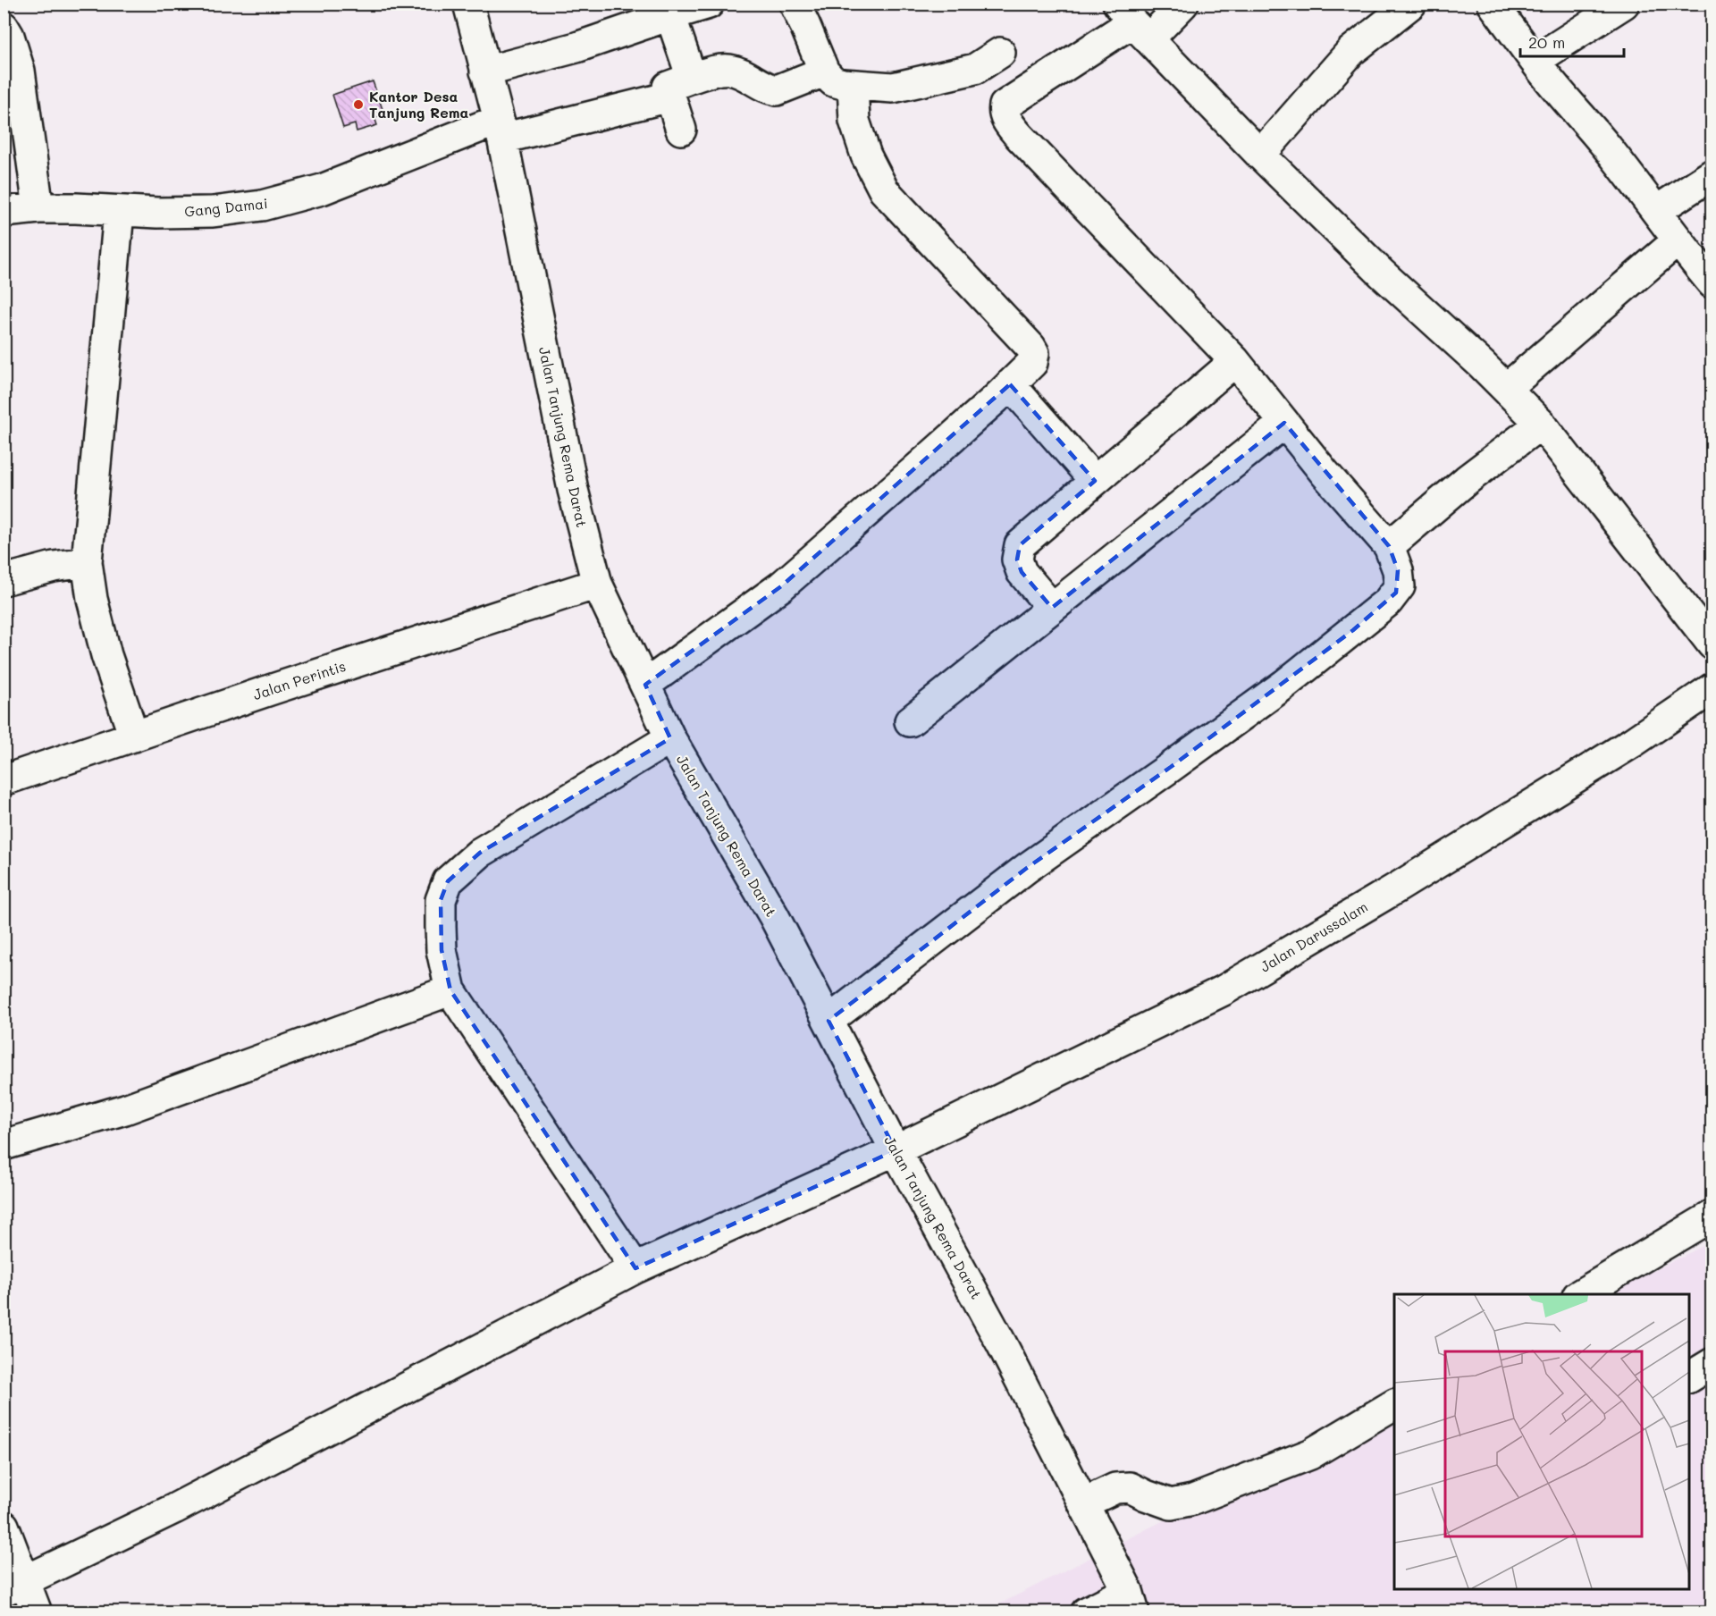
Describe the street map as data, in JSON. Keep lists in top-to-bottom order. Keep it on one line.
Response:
{"streets":{"street":["Gang Damai","Jalan Tanjung Rema Darat","Jalan Perintis","Jalan Darussalam"]},"crossings":[["Gang Damai","Jalan Tanjung Rema Darat"],["Jalan Tanjung Rema Darat","Jalan Perintis"],["Jalan Tanjung Rema Darat","Jalan Darussalam"]],"places":["Kantor Desa Tanjung Rema"],"scale_bar":"20 m"}
